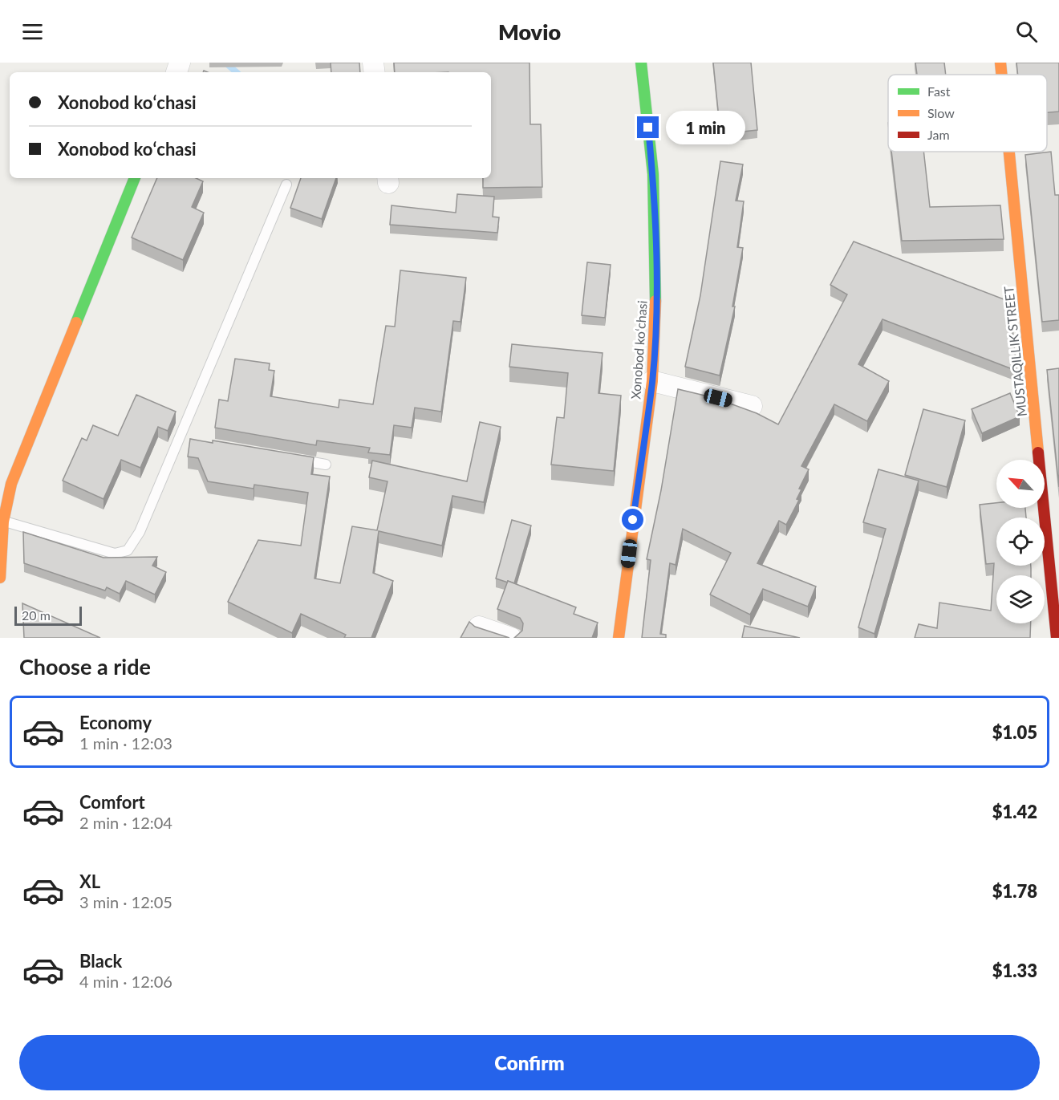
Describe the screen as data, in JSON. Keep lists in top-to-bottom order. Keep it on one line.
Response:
{"streets":{"street":["Xonobod koʻchasi","MUSTAQILLIK STREET"]},"legend":["Fast","Slow","Jam"],"scale_bar":"20 m","north":"top left","page":{"header":"Movio","banner":["Xonobod koʻchasi","Xonobod koʻchasi"],"bubble":"1 min","scale":"20 m","heading":"Choose a ride","list":[{"name":"Economy","note":"1 min · 12:03","value":"$1.05"},{"name":"Comfort","note":"2 min · 12:04","value":"$1.42"},{"name":"XL","note":"3 min · 12:05","value":"$1.78"},{"name":"Black","note":"4 min · 12:06","value":"$1.33"}],"buttons":"Confirm"}}
